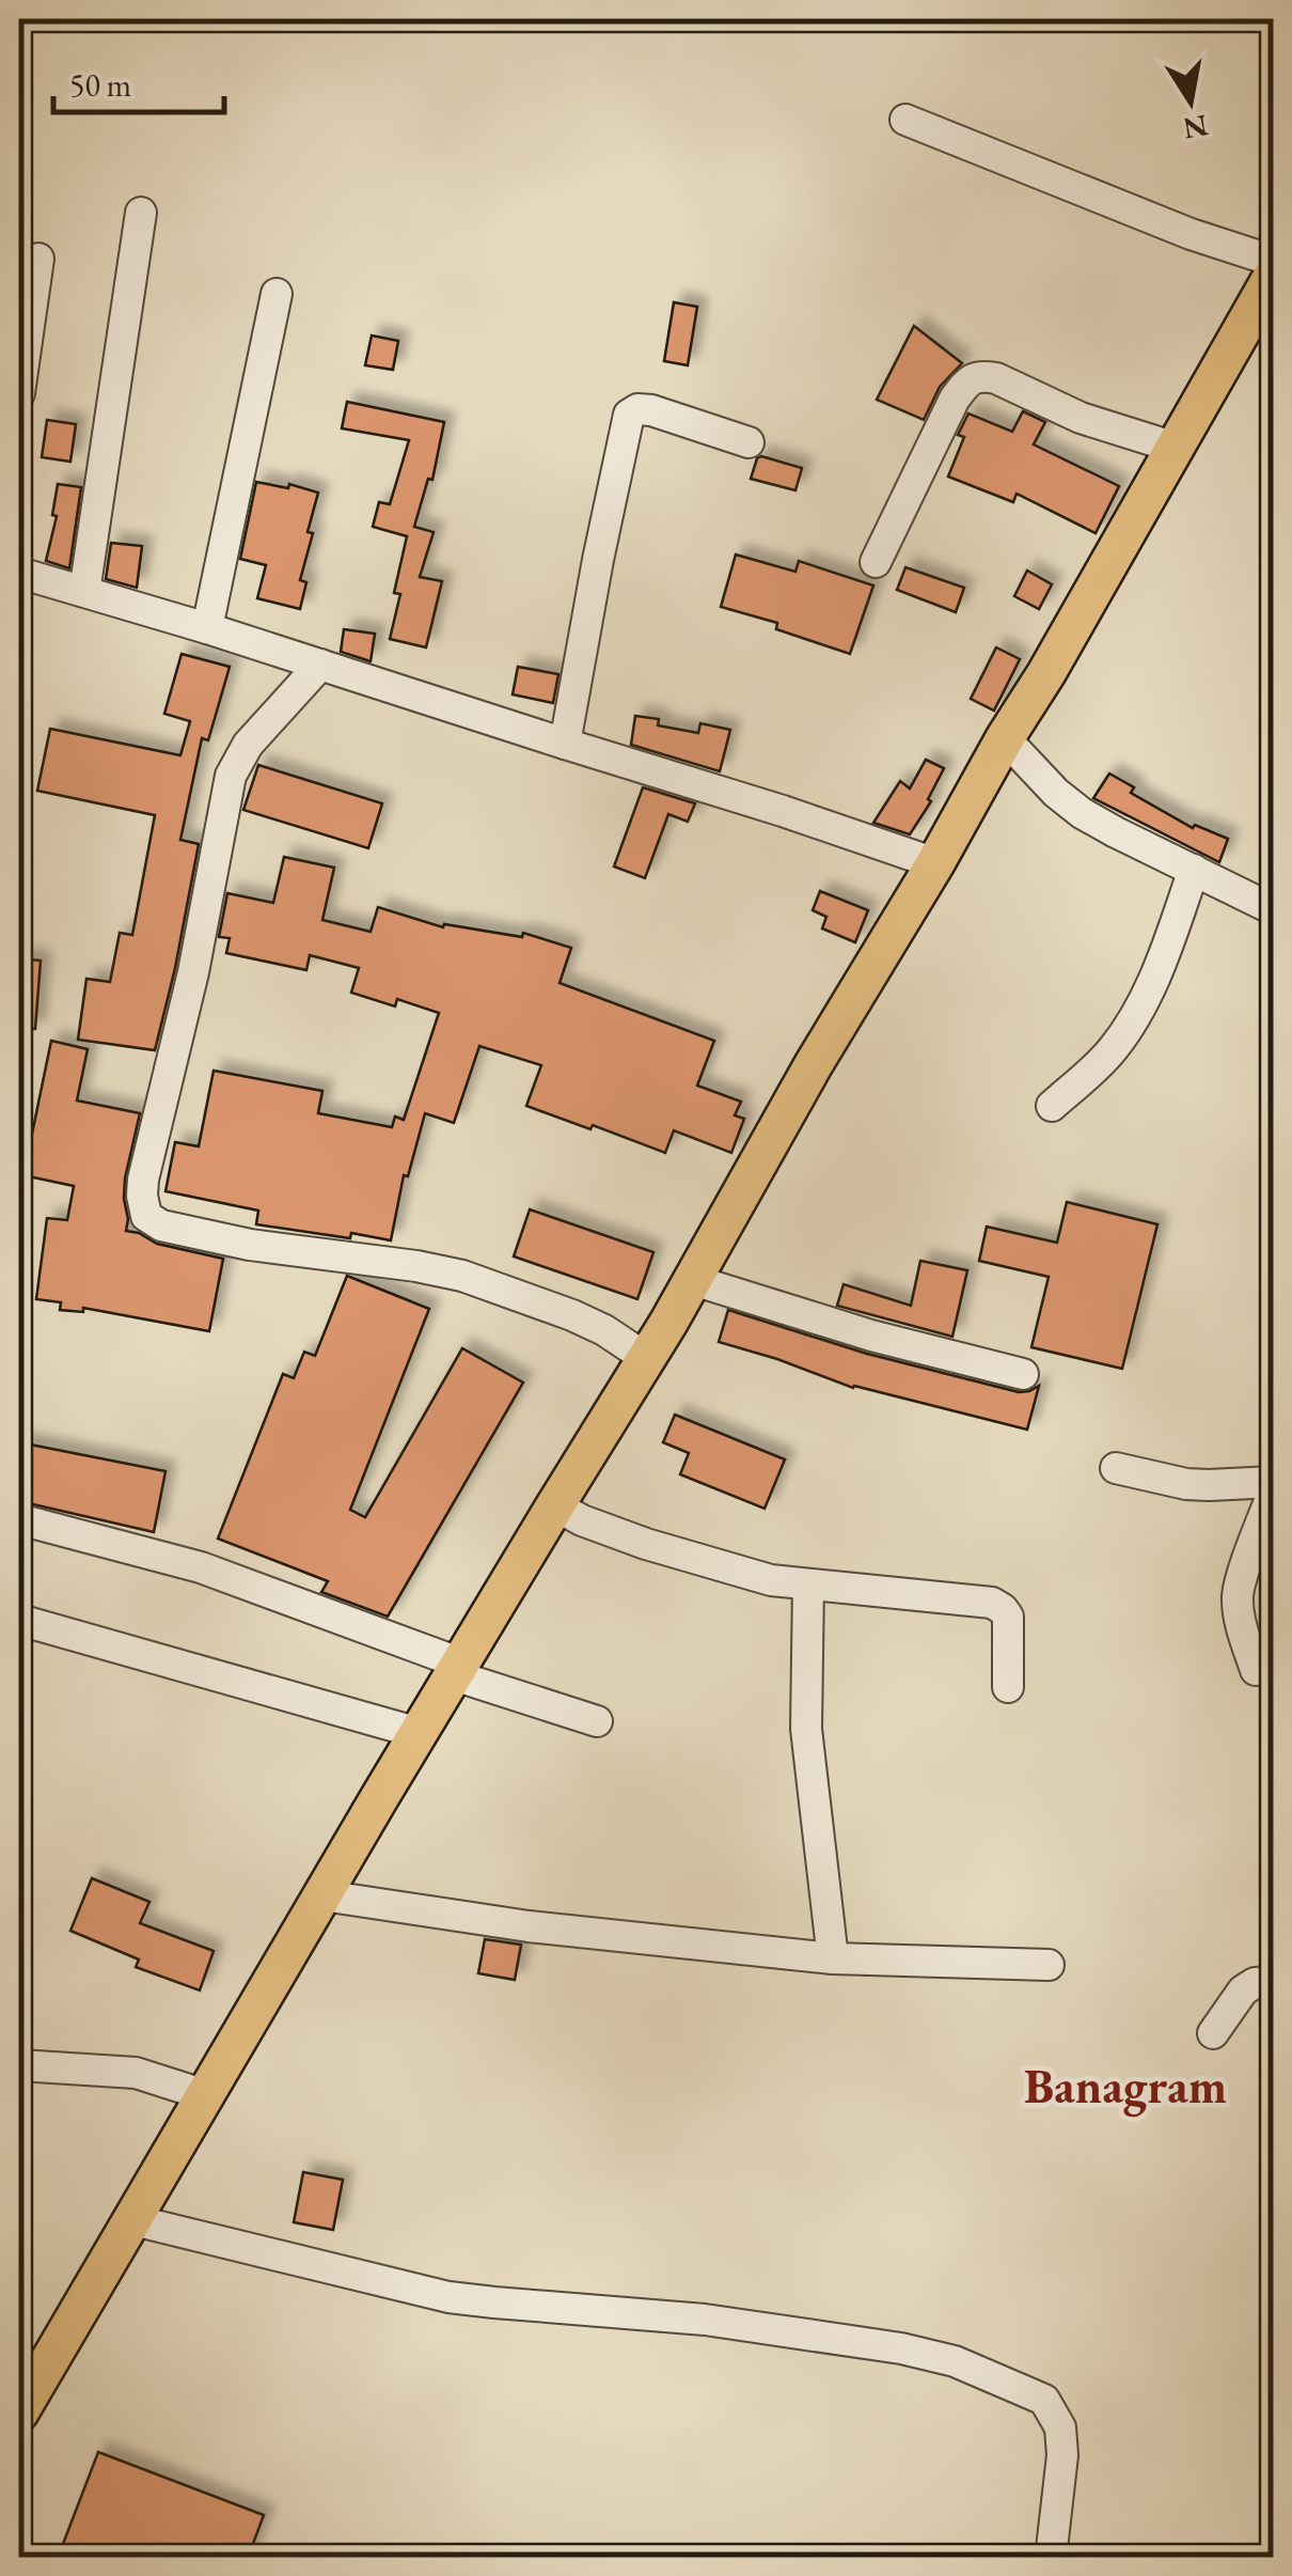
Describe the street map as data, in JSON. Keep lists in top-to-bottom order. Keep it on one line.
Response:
{"districts":["Banagram"],"scale_bar":"50 m","north":"bottom"}
